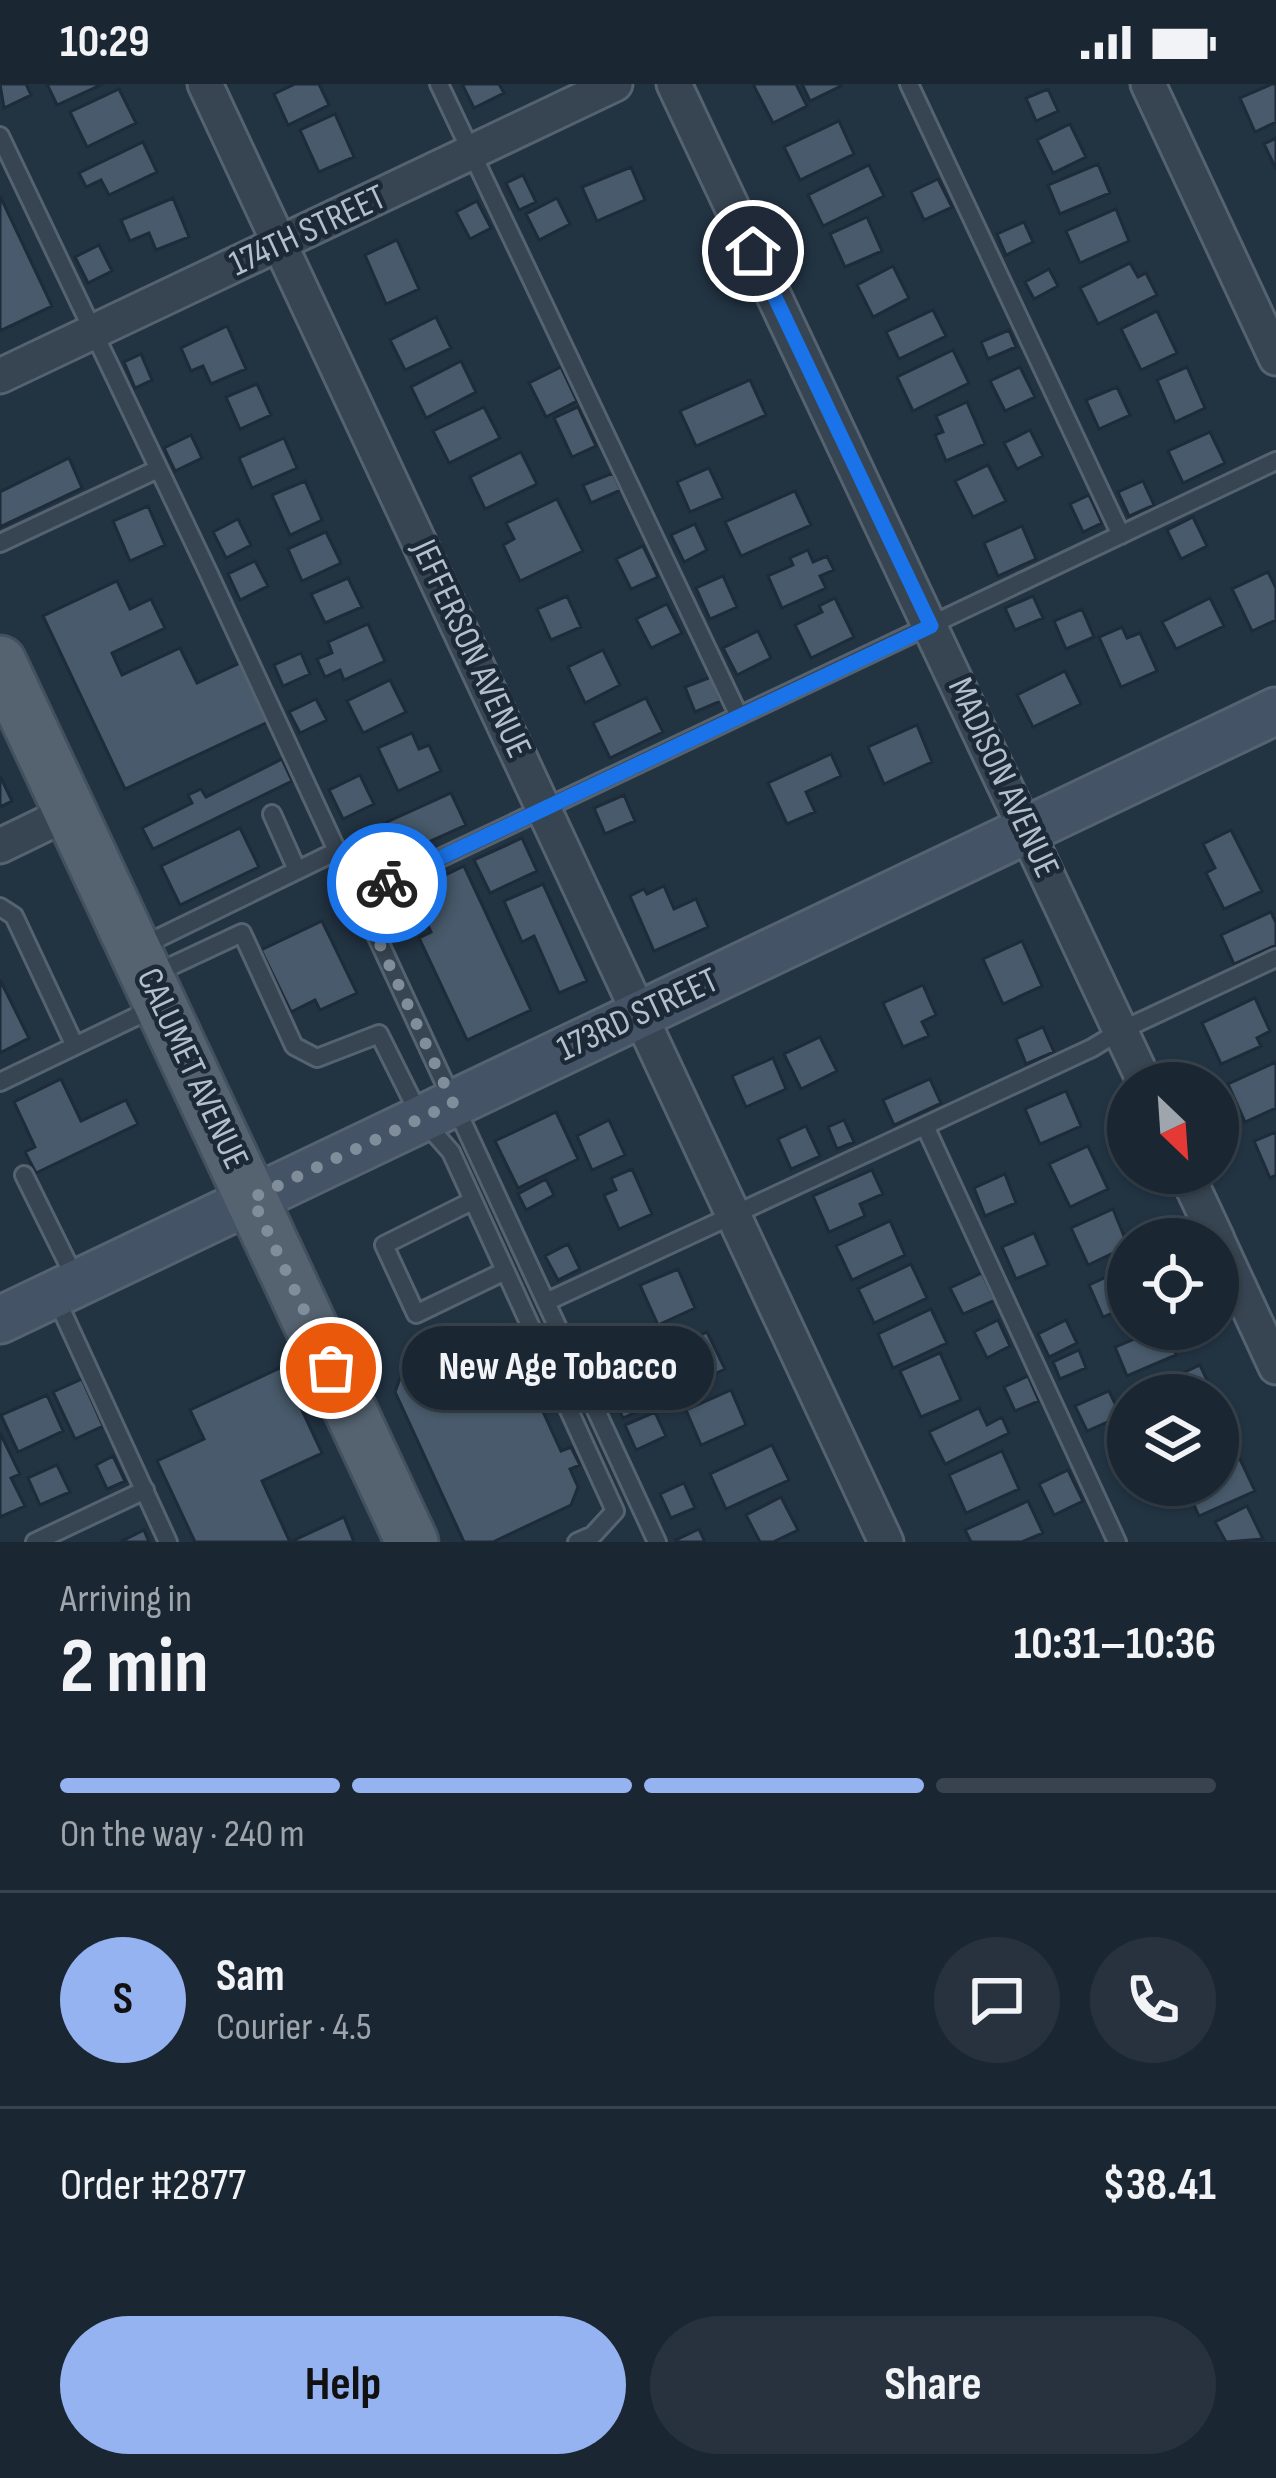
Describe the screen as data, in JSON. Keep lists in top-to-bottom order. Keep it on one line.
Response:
{"streets":{"main road":["CALUMET AVENUE"],"street":["174TH STREET","JEFFERSON AVENUE","MADISON AVENUE","173RD STREET"]},"crossings":[["174TH STREET","JEFFERSON AVENUE"],["JEFFERSON AVENUE","173RD STREET"],["MADISON AVENUE","173RD STREET"],["173RD STREET","CALUMET AVENUE"]],"places":["New Age Tobacco"],"north":"bottom right","page":{"status":"10:29","bubble":"New Age Tobacco","heading":["2 min","Arriving in","10:31–10:36"],"panel":["Sam","Courier · 4.5","Order #2877","$38.41"],"bar":"On the way · 240 m","round":"S","buttons":["Help","Share"]}}
